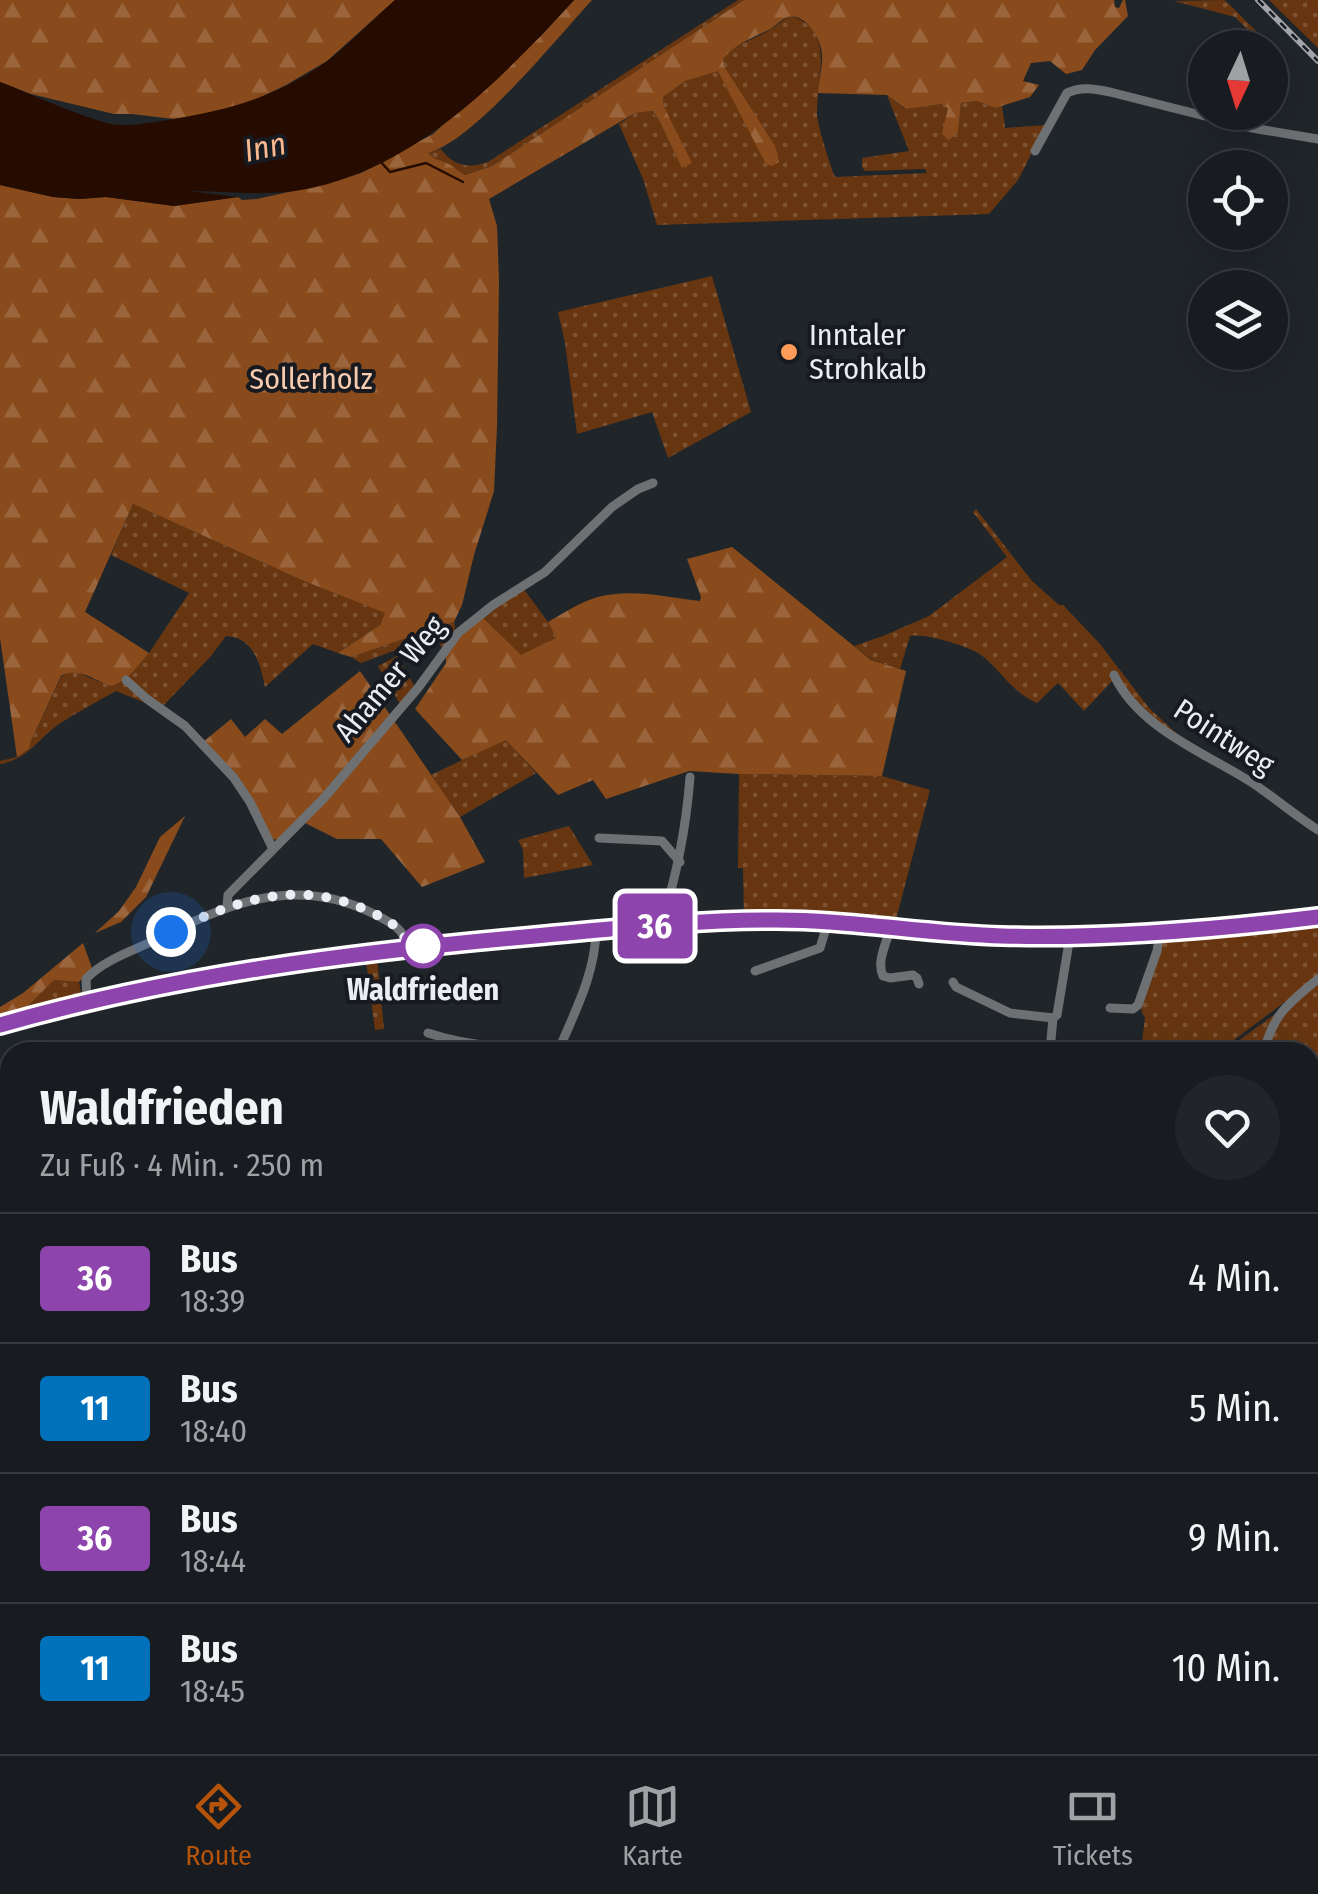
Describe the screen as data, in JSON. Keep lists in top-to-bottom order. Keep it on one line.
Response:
{"streets":{"street":["Ahamer Weg","Pointweg"]},"water":["Inn"],"parks":["Sollerholz"],"places":["Inntaler Strohkalb","Waldfrieden"],"lines":["bus line 36"],"north":"bottom","page":{"on_map":"36","heading":["Waldfrieden","Zu Fuß · 4 Min. · 250 m"],"list":[{"mark":"36","name":"Bus","note":"18:39","value":"4 Min."},{"mark":"11","name":"Bus","note":"18:40","value":"5 Min."},{"mark":"36","name":"Bus","note":"18:44","value":"9 Min."},{"mark":"11","name":"Bus","note":"18:45","value":"10 Min."}],"tabs":["Route","Karte","Tickets"]}}
